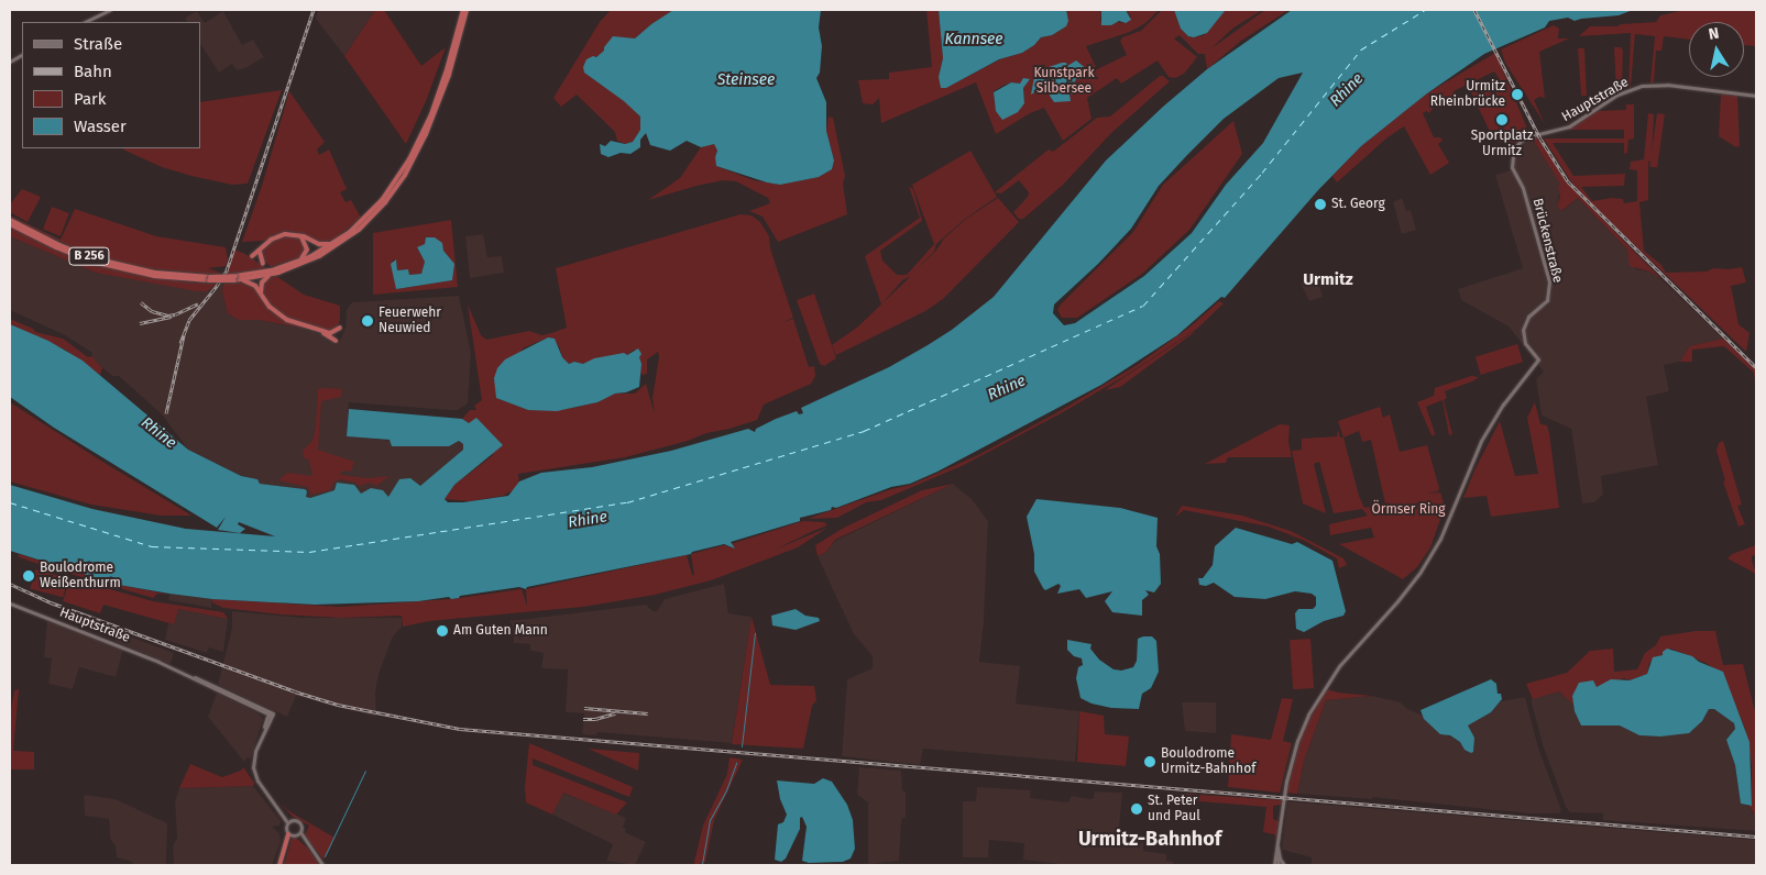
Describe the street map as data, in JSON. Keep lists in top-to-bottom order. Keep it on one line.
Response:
{"streets":{"highway":["B 256"],"main road":["Hauptstraße","Brückenstraße"]},"crossings":[["Hauptstraße","Brückenstraße"]],"districts":["Urmitz","Urmitz-Bahnhof"],"water":["Kannsee","Steinsee","Rhine"],"parks":["Kunstpark Silbersee","Örmser Ring"],"places":["Urmitz Rheinbrücke","Sportplatz Urmitz","St. Georg","Feuerwehr Neuwied","Boulodrome Weißenthurm","Am Guten Mann","Boulodrome Urmitz-Bahnhof","St. Peter und Paul"],"legend":["Straße","Bahn","Park","Wasser"],"north":"top"}
